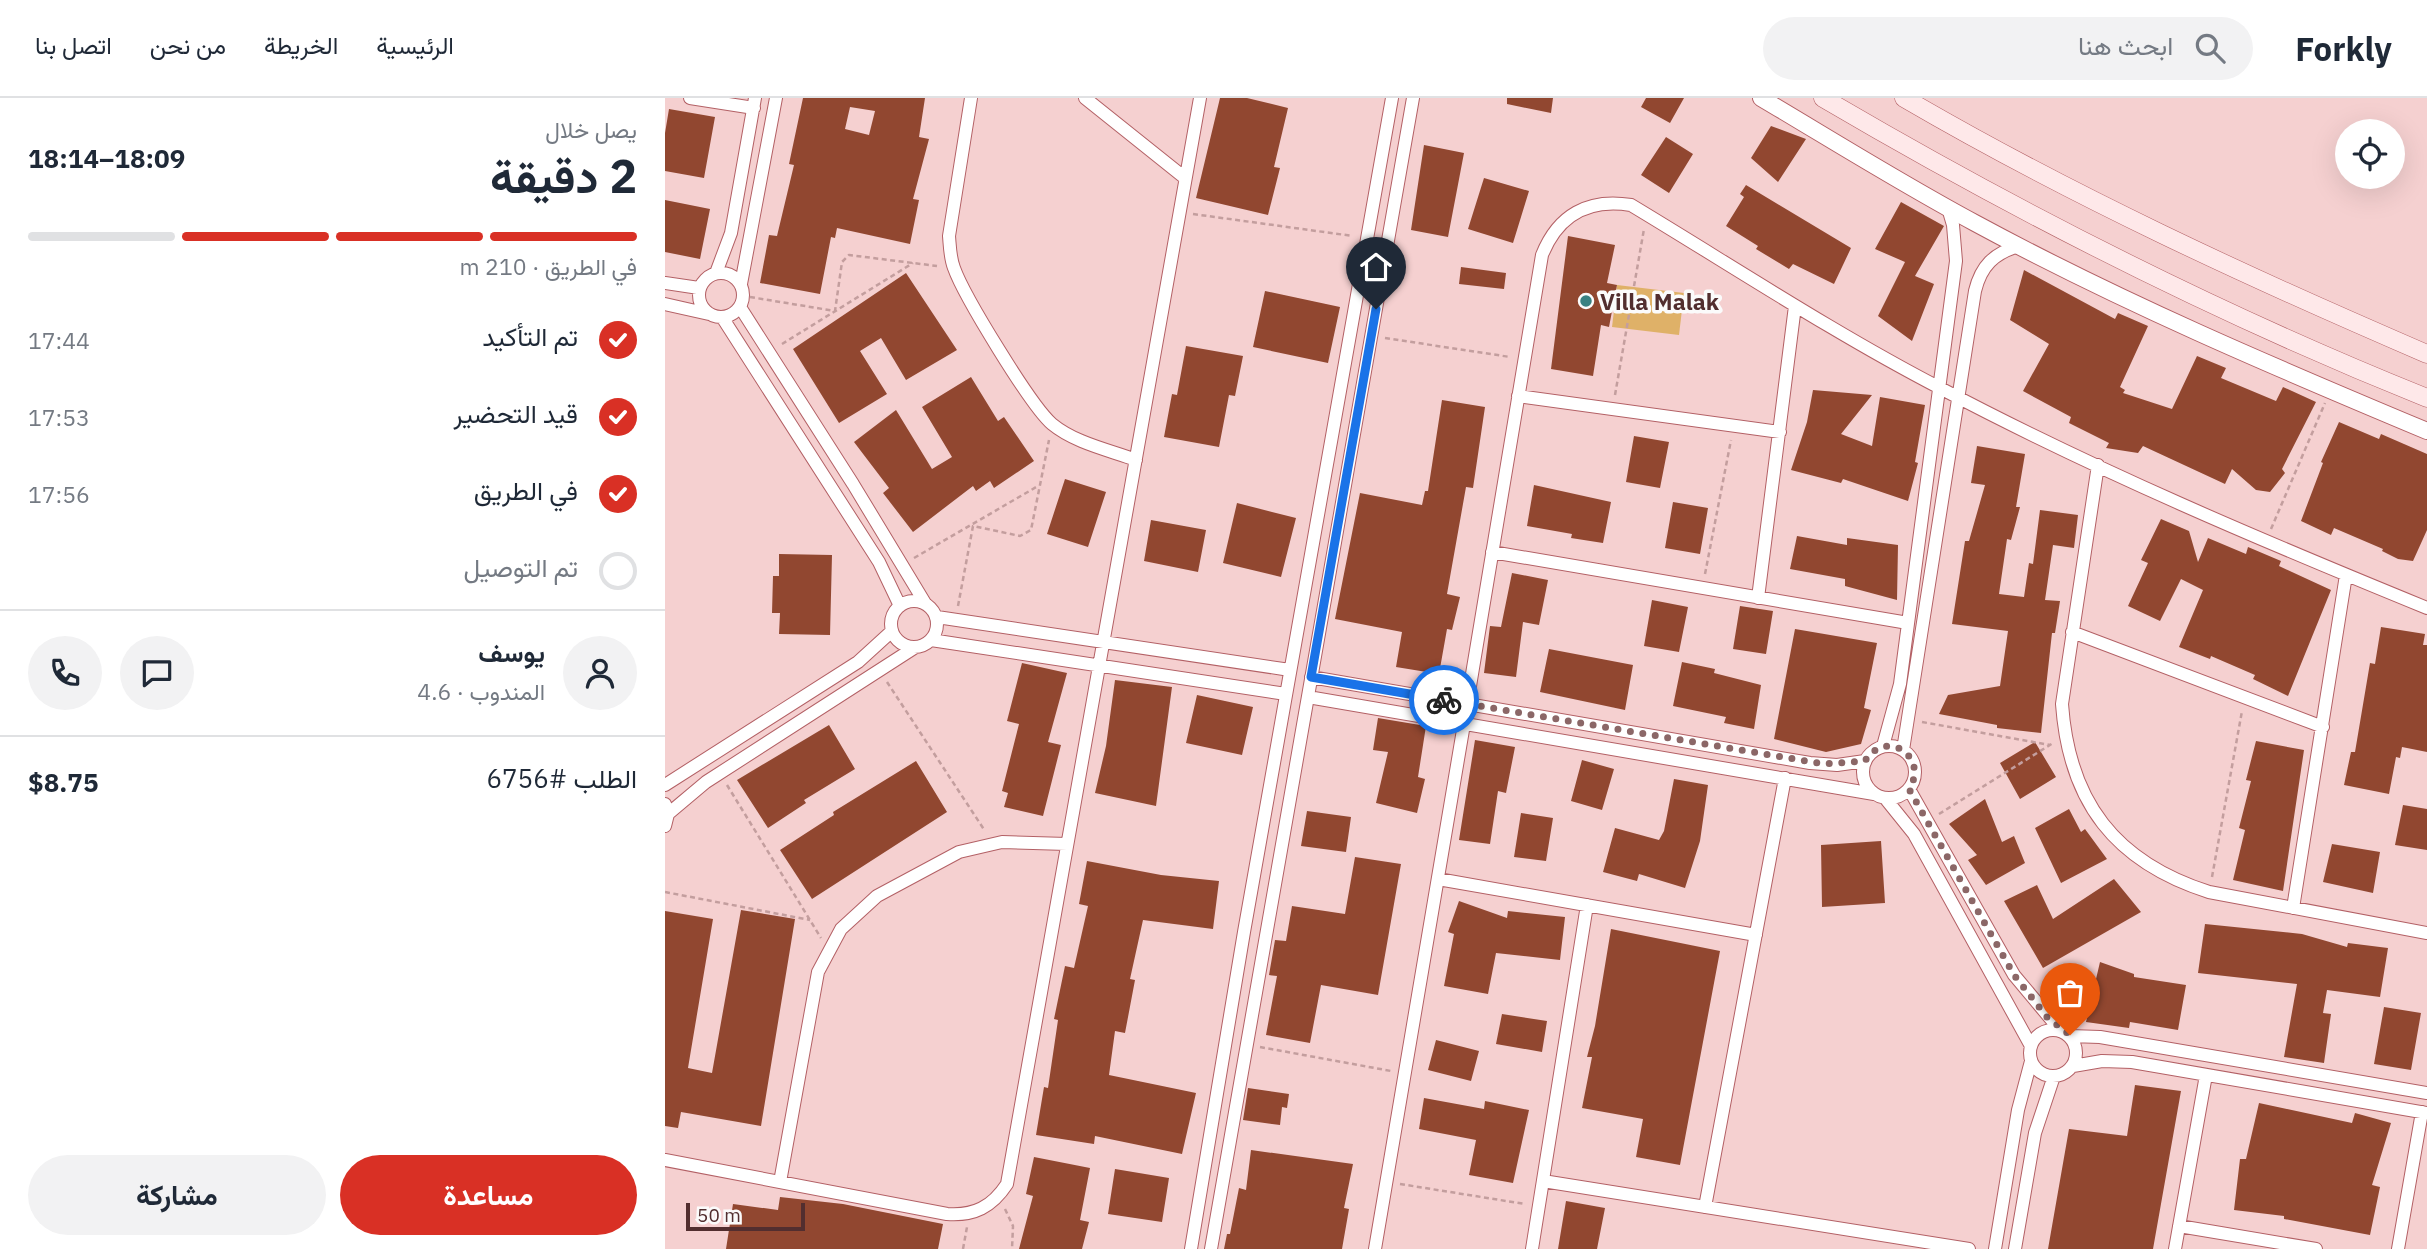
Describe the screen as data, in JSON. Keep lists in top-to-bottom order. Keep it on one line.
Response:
{"places":["Villa Malak"],"scale_bar":"50 m","page":{"header":"Forkly","search":"ابحث هنا","nav":["الرئيسية","الخريطة","من نحن","اتصل بنا"],"heading":["2 دقيقة","يصل خلال","18:09–18:14"],"panel":["يوسف","المندوب · 4.6","الطلب #6756","$8.75"],"bar":"في الطريق · 210 m","list":[["تم التأكيد","17:44"],["قيد التحضير","17:53"],["في الطريق","17:56"],"تم التوصيل"],"buttons":["مساعدة","مشاركة"],"scale":"50 m"}}
